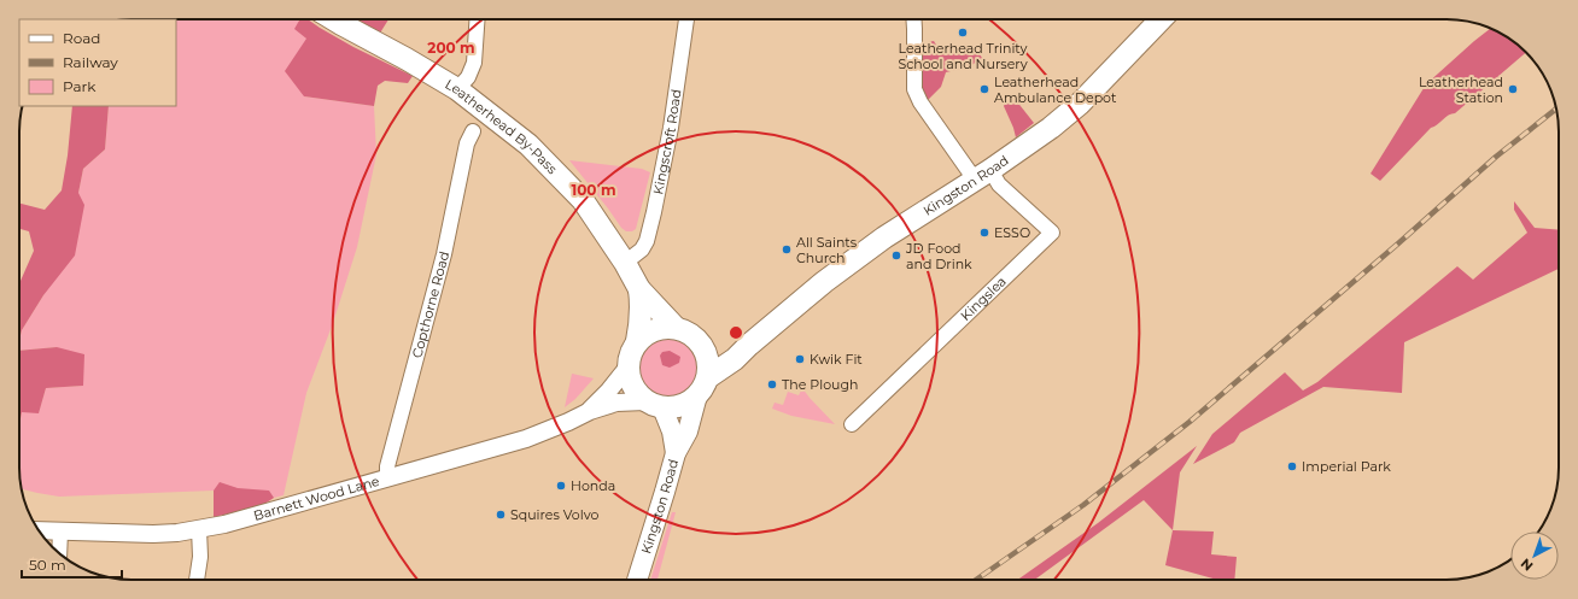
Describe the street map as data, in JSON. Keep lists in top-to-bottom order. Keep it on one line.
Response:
{"streets":{"main road":["Leatherhead By-Pass","Kingston Road"],"street":["Kingscroft Road","Kingslea","Copthorne Road","Barnett Wood Lane"]},"crossings":[["Leatherhead By-Pass","Kingscroft Road"],["Kingston Road","Kingslea"],["Kingston Road","Barnett Wood Lane"],["Copthorne Road","Barnett Wood Lane"]],"places":["Leatherhead Trinity School and Nursery","Leatherhead Ambulance Depot","Leatherhead Station","ESSO","All Saints Church","JD Food and Drink","Kwik Fit","The Plough","Imperial Park","Honda","Squires Volvo"],"legend":["Road","Railway","Park"],"scale_bar":"50 m","north":"bottom left","rings":["200 m","100 m"]}
